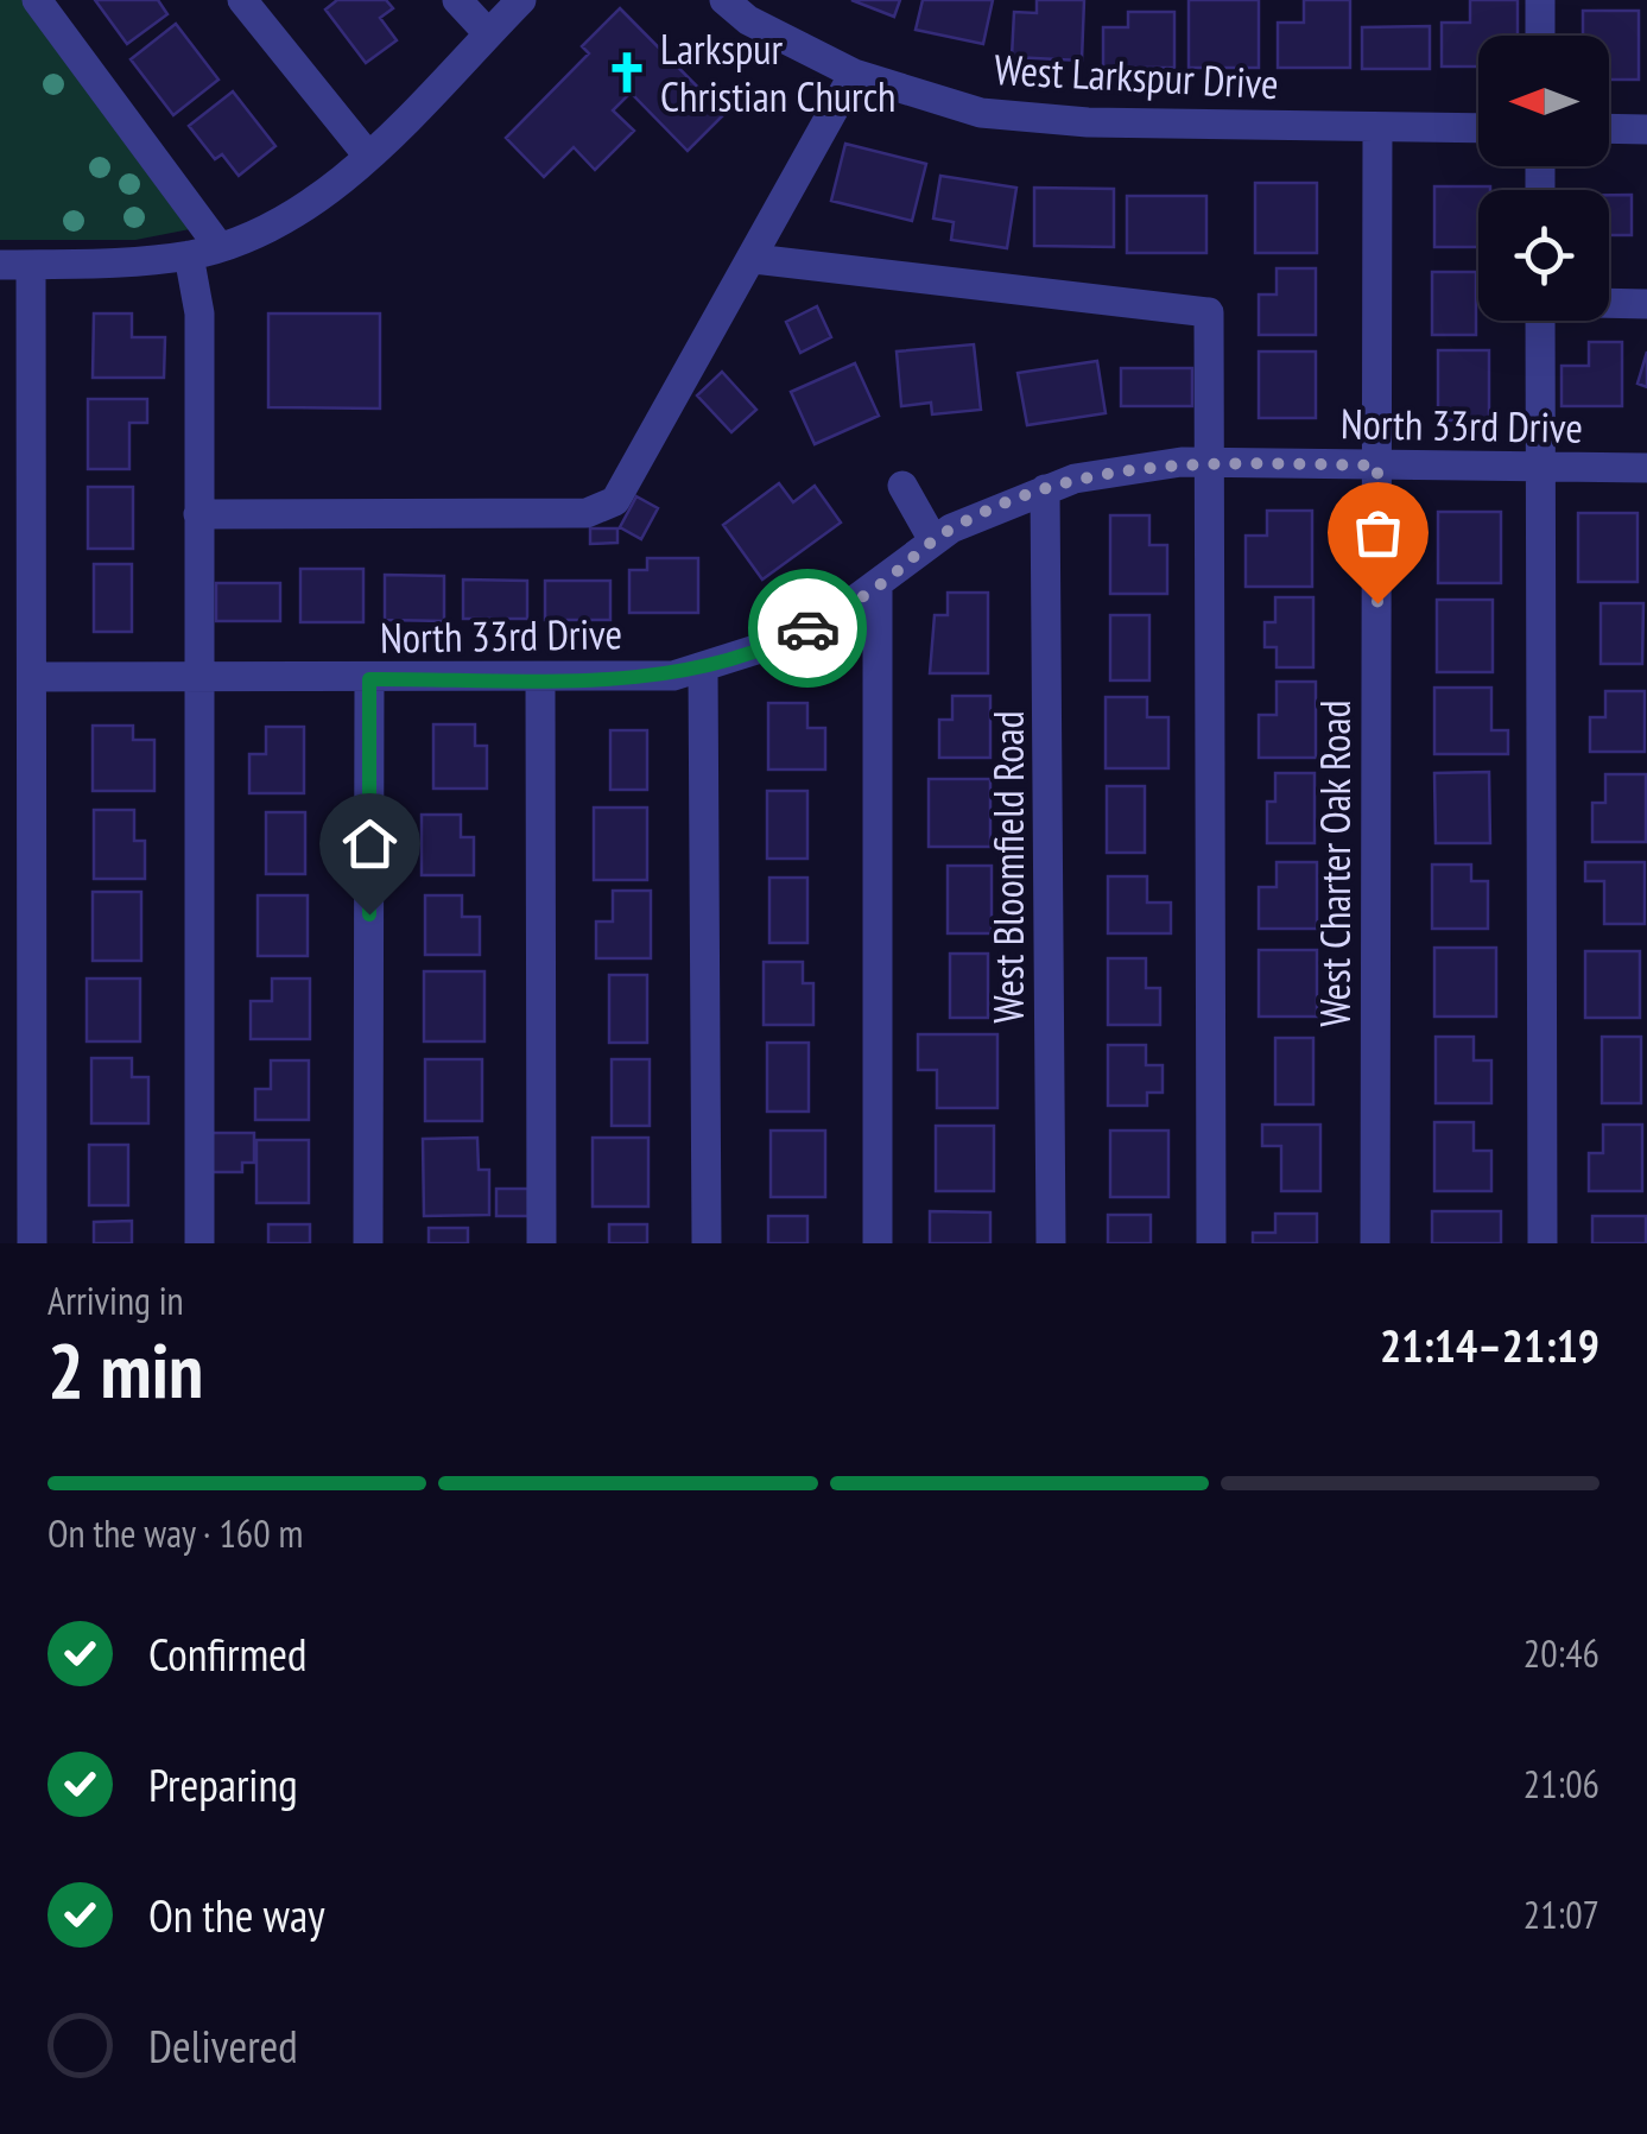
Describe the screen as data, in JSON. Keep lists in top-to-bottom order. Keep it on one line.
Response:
{"streets":{"street":["West Larkspur Drive","North 33rd Drive","West Charter Oak Road","West Bloomfield Road"]},"crossings":[["West Larkspur Drive","West Charter Oak Road"],["North 33rd Drive","West Charter Oak Road"],["North 33rd Drive","West Bloomfield Road"]],"places":{"church":["Larkspur Christian Church"]},"north":"left","page":{"heading":["2 min","Arriving in","21:14–21:19"],"bar":"On the way · 160 m","list":[["Confirmed","20:46"],["Preparing","21:06"],["On the way","21:07"],"Delivered"]}}
